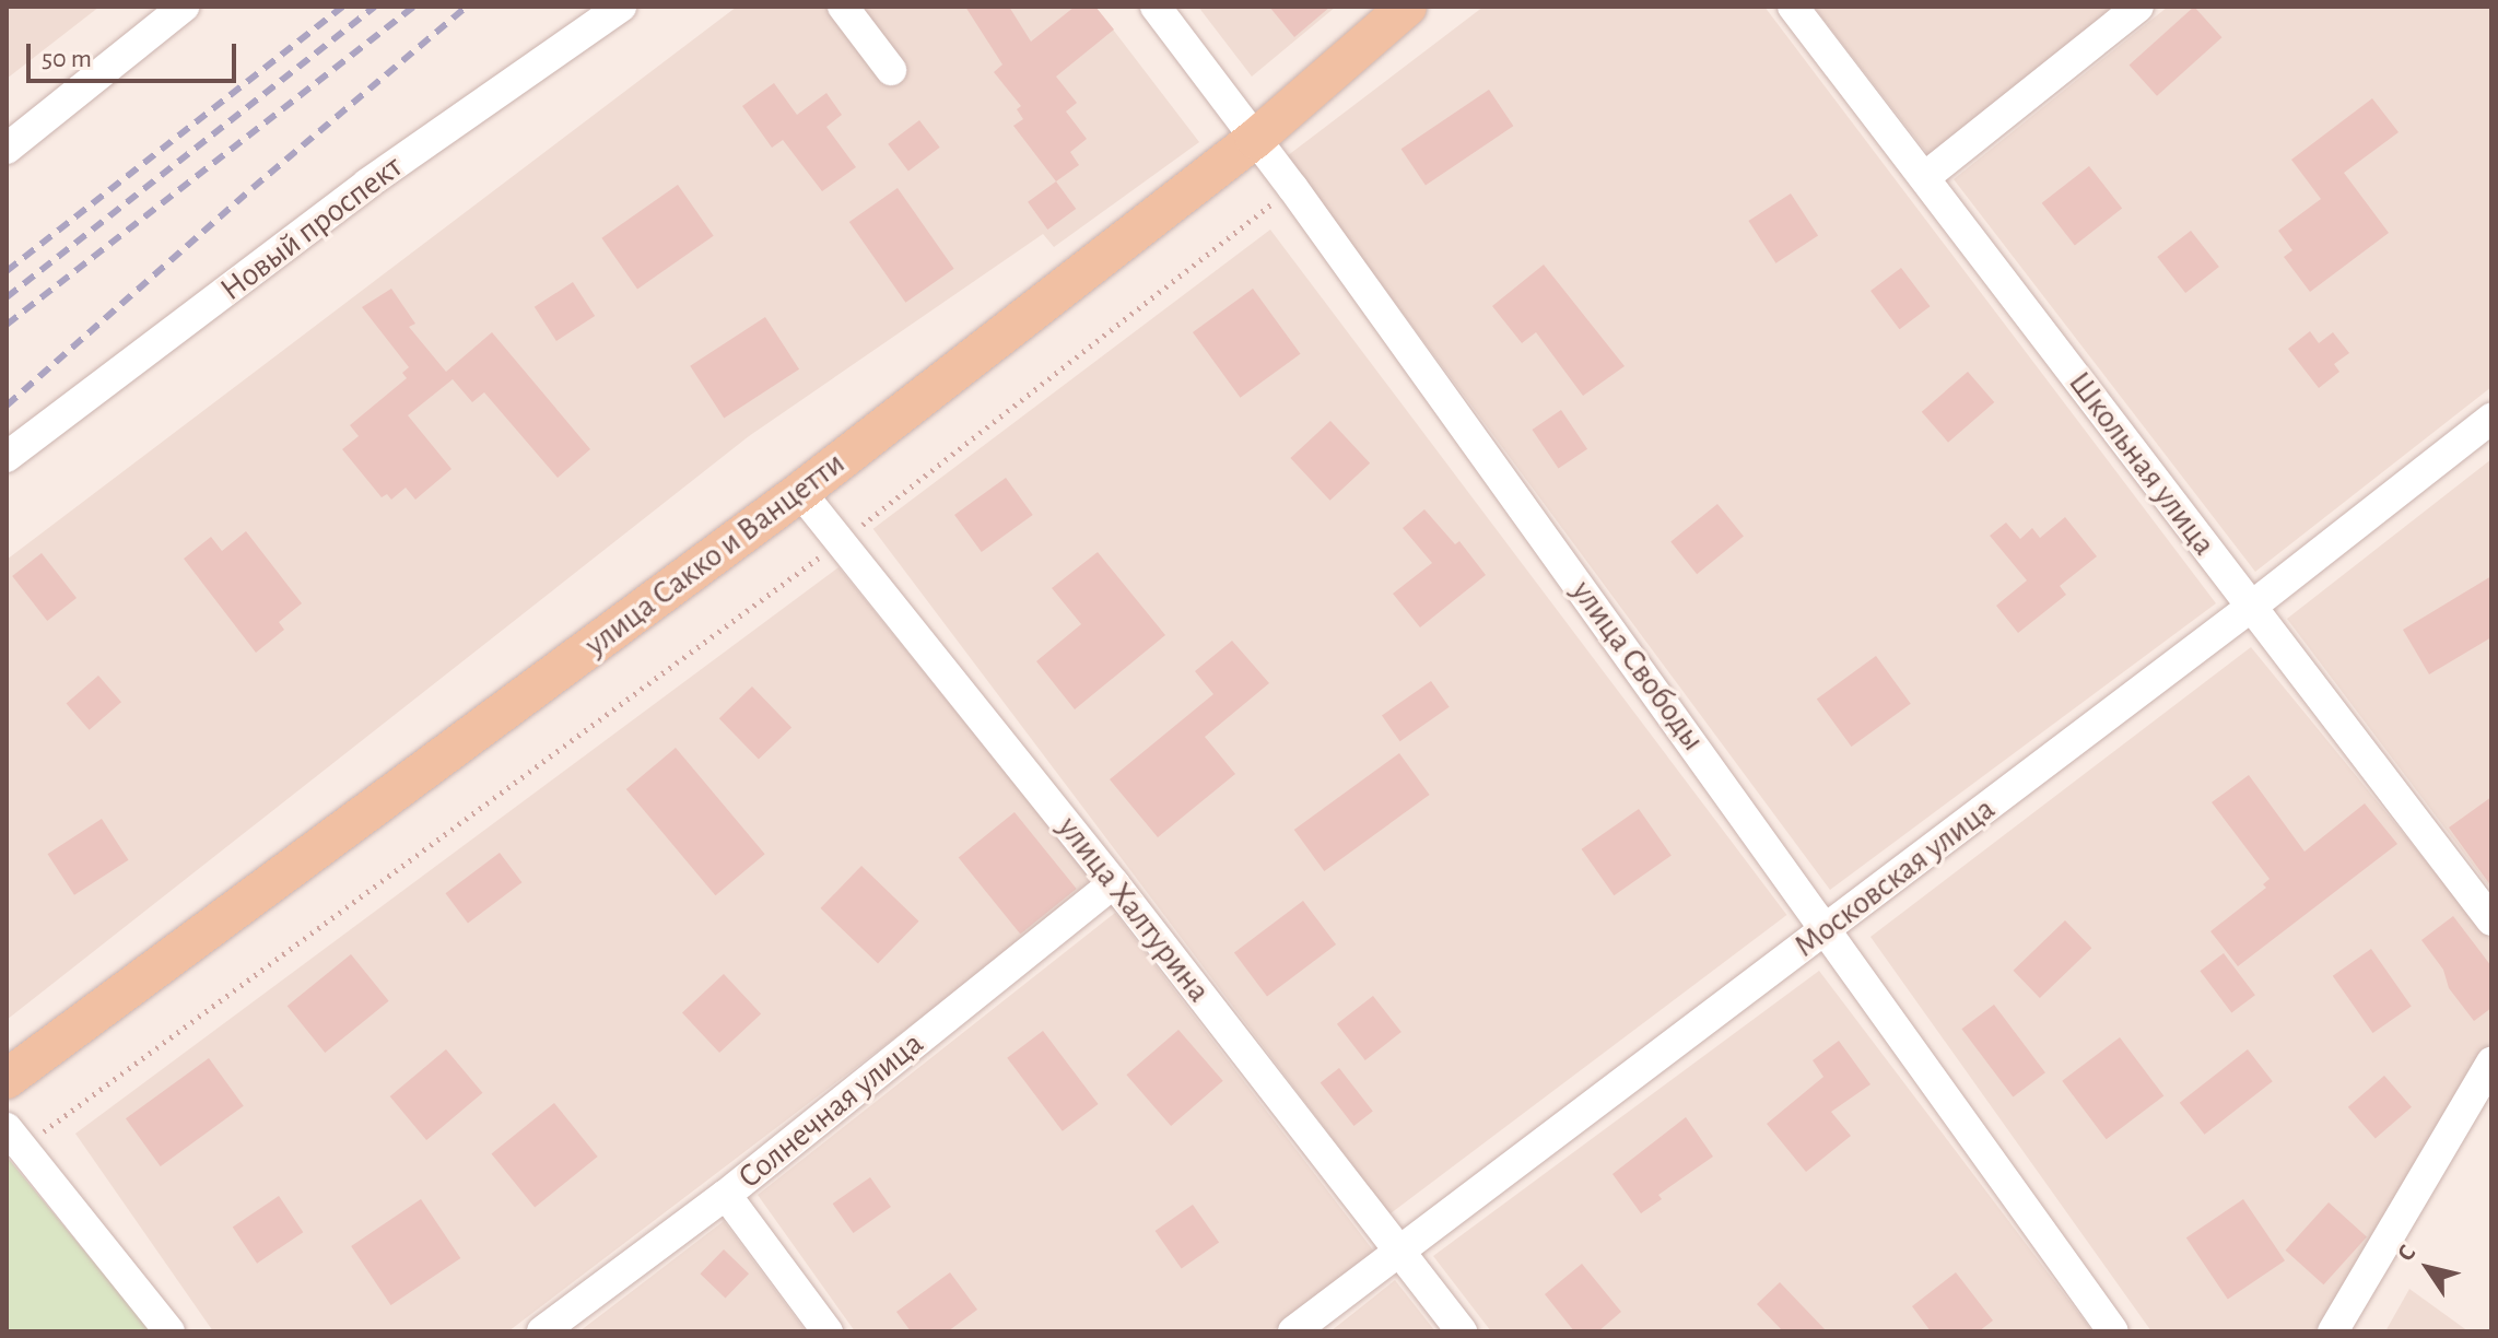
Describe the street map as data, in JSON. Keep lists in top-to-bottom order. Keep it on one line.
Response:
{"streets":{"main road":["улица Сакко и Ванцетти"],"street":["Новый проспект","Школьная улица","улица Свободы","Московская улица","улица Халтурина","Солнечная улица"]},"crossings":[["Школьная улица","Московская улица"],["улица Сакко и Ванцетти","улица Свободы"],["улица Сакко и Ванцетти","улица Халтурина"],["улица Свободы","Московская улица"],["Московская улица","улица Халтурина"],["улица Халтурина","Солнечная улица"]],"scale_bar":"50 m","north":"top left"}
